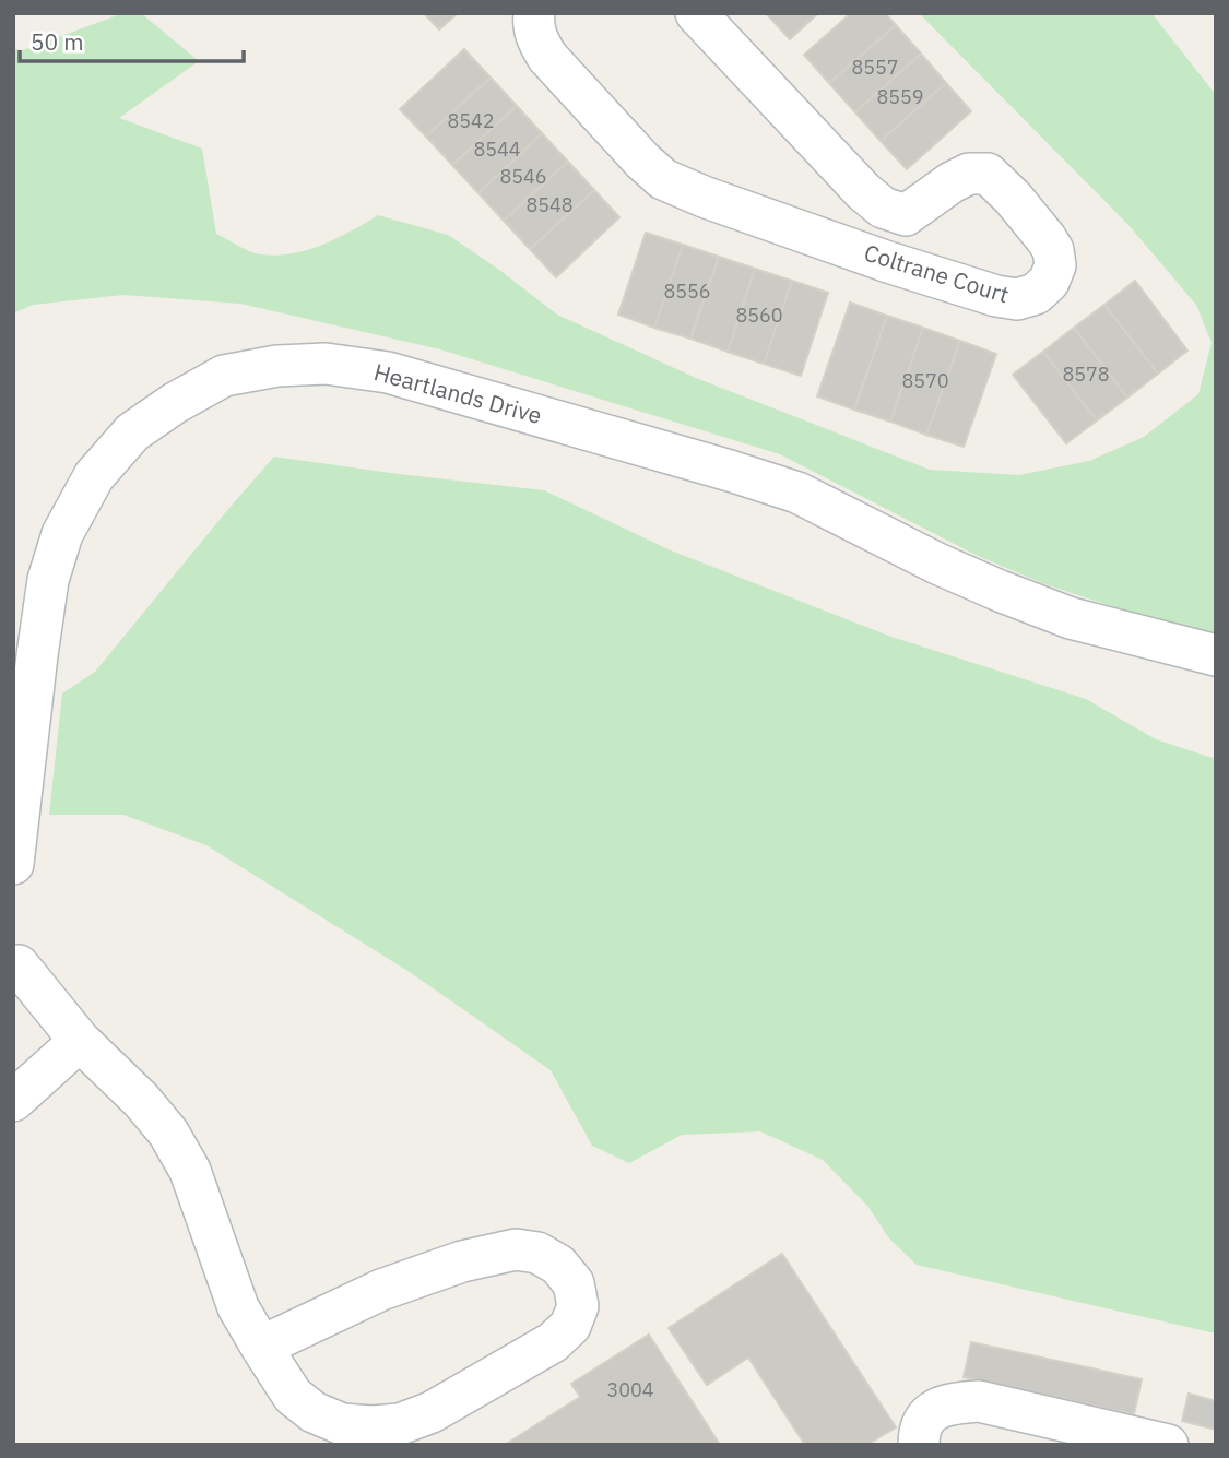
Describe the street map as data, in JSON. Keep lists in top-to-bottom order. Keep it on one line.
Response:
{"streets":{"street":["Coltrane Court","Heartlands Drive"]},"house_numbers":["8557","8559","8542","8544","8546","8548","8556","8560","8578","8570","3004"],"scale_bar":"50 m"}
